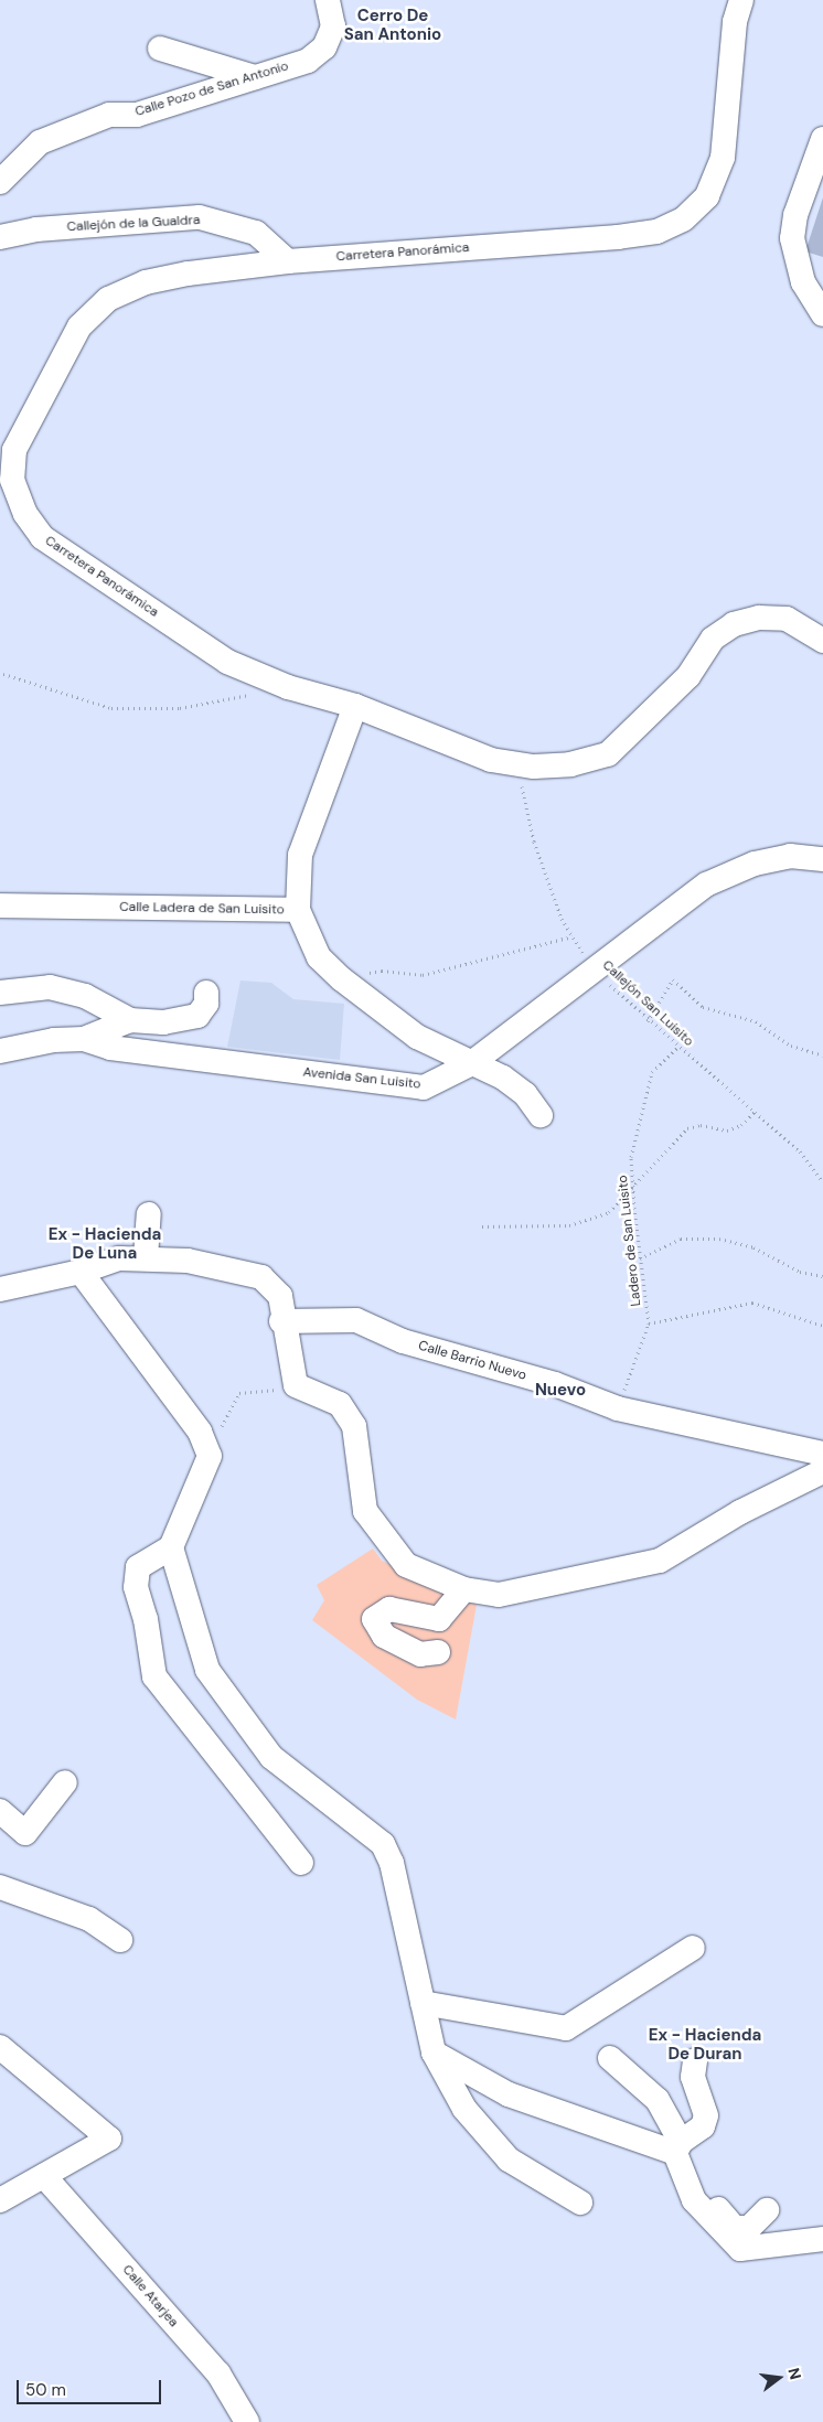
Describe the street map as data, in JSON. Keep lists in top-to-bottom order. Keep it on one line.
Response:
{"streets":{"street":["Calle Pozo de San Antonio","Callejón de la Gualdra","Carretera Panorámica","Calle Ladera de San Luisito","Avenida San Luisito","Calle Barrio Nuevo","Calle Atarjea"],"path":["Callejón San Luisito","Ladero de San Luisito"]},"crossings":[["Callejón de la Gualdra","Carretera Panorámica"],["Carretera Panorámica","Callejón San Luisito"],["Calle Ladera de San Luisito","Avenida San Luisito"],["Callejón San Luisito","Avenida San Luisito"],["Callejón San Luisito","Ladero de San Luisito"],["Ladero de San Luisito","Calle Barrio Nuevo"]],"districts":["Cerro De San Antonio","Ex - Hacienda De Luna","Nuevo","Ex - Hacienda De Duran"],"scale_bar":"50 m","north":"right"}
